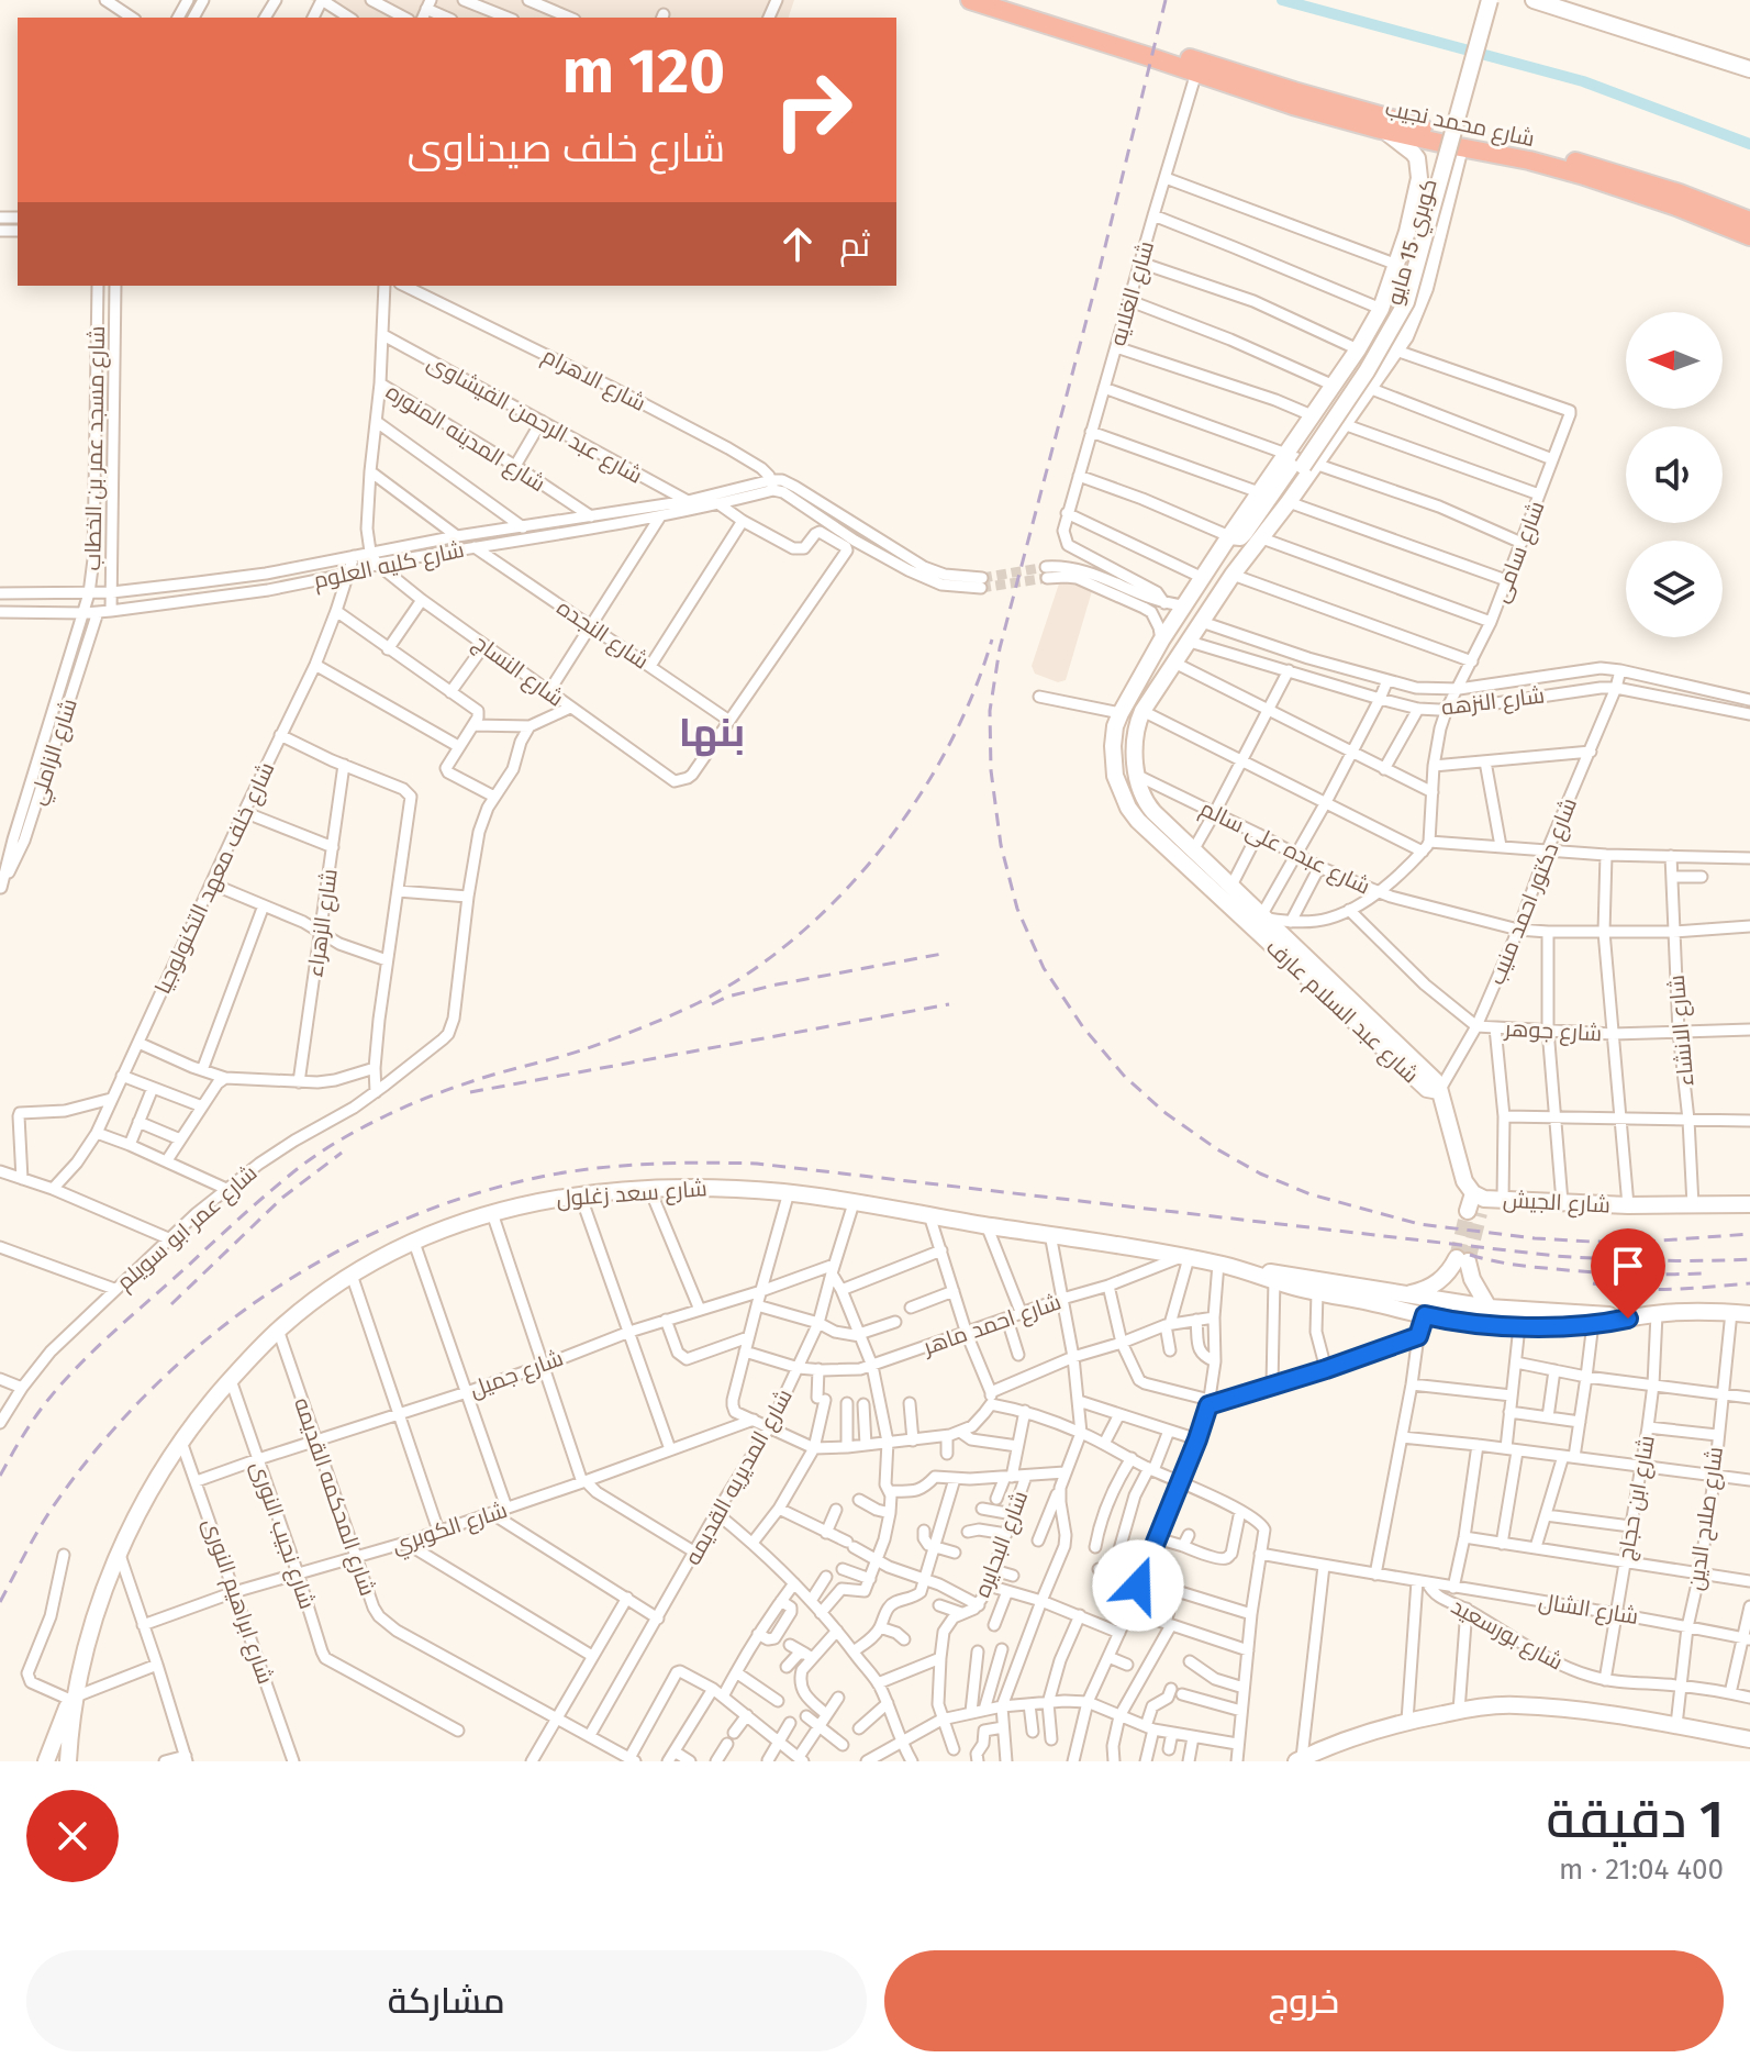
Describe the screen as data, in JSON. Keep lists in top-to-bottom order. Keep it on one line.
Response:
{"streets":{"highway":["شارع محمد نجيب"],"main road":["كوبري 15 مايو","شارع عبد السلام عارف","شارع سعد زغلول","شارع الجيش"],"street":["شارع الغلايه","شارع الاهرام","شارع عبد الرحمن الفيشاوى","شارع المدينه المنوره","شارع مسجد عمر بن الخطاب","شارع سامى","شارع كليه العلوم","شارع النجده","شارع النساج","شارع النزهه","شارع الزاملي","شارع عبده على سالم","شارع خلف معهد التكنولوجيا","شارع دكتور احمد منيب","شارع الزهراء","شارع جوهر","شارع الانشاء","شارع عمر ابو سويلم","شارع احمد ماهر","شارع جميل","شارع المديريه القديمه","شارع المحكمه القديمه","شارع ابن حجاج","شارع صلاح الدين","شارع الكوبري","شارع نجيب النورى","شارع البحايره","شارع ابراهيم النورى","شارع الشال","شارع بورسعيد"]},"crossings":[["شارع محمد نجيب","شارع الغلايه"],["شارع محمد نجيب","شارع عبد السلام عارف"],["كوبري 15 مايو","شارع عبد السلام عارف"],["شارع الاهرام","شارع كليه العلوم"],["شارع عبد الرحمن الفيشاوى","شارع المدينه المنوره"],["شارع عبد الرحمن الفيشاوى","شارع كليه العلوم"],["شارع المدينه المنوره","شارع كليه العلوم"],["شارع مسجد عمر بن الخطاب","شارع كليه العلوم"],["شارع مسجد عمر بن الخطاب","شارع الزاملي"],["شارع سامى","شارع النزهه"],["شارع سامى","شارع عبد السلام عارف"],["شارع كليه العلوم","شارع النجده"],["شارع كليه العلوم","شارع النساج"],["شارع كليه العلوم","شارع الزاملي"],["شارع كليه العلوم","شارع خلف معهد التكنولوجيا"],["شارع النجده","شارع النساج"],["شارع النزهه","شارع دكتور احمد منيب"],["شارع النزهه","شارع عبد السلام عارف"],["شارع عبده على سالم","شارع دكتور احمد منيب"],["شارع عبده على سالم","شارع عبد السلام عارف"],["شارع عبده على سالم","شارع الانشاء"],["شارع دكتور احمد منيب","شارع عبد السلام عارف"],["شارع دكتور احمد منيب","شارع جوهر"],["شارع دكتور احمد منيب","شارع الجيش"],["شارع عبد السلام عارف","شارع الجيش"],["شارع جوهر","شارع الانشاء"],["شارع الانشاء","شارع الجيش"],["شارع سعد زغلول","شارع احمد ماهر"],["شارع سعد زغلول","شارع المديريه القديمه"],["شارع سعد زغلول","شارع المحكمه القديمه"],["شارع سعد زغلول","شارع ابن حجاج"],["شارع سعد زغلول","شارع صلاح الدين"],["شارع سعد زغلول","شارع نجيب النورى"],["شارع سعد زغلول","شارع ابراهيم النورى"],["شارع احمد ماهر","شارع المديريه القديمه"],["شارع جميل","شارع المديريه القديمه"],["شارع جميل","شارع المحكمه القديمه"],["شارع جميل","شارع نجيب النورى"],["شارع جميل","شارع ابراهيم النورى"],["شارع المديريه القديمه","شارع المحكمه القديمه"],["شارع المحكمه القديمه","شارع الكوبري"],["شارع ابن حجاج","شارع الشال"],["شارع ابن حجاج","شارع بورسعيد"],["شارع صلاح الدين","شارع الشال"],["شارع صلاح الدين","شارع بورسعيد"],["شارع الكوبري","شارع نجيب النورى"],["شارع الكوبري","شارع ابراهيم النورى"],["شارع الشال","شارع بورسعيد"]],"districts":["بنها"],"north":"left","page":{"turn":["120 m","شارع خلف صيدناوى"],"then":"ثم","heading":["1 دقيقة","400 m · 21:04"],"buttons":["خروج","مشاركة"]}}
